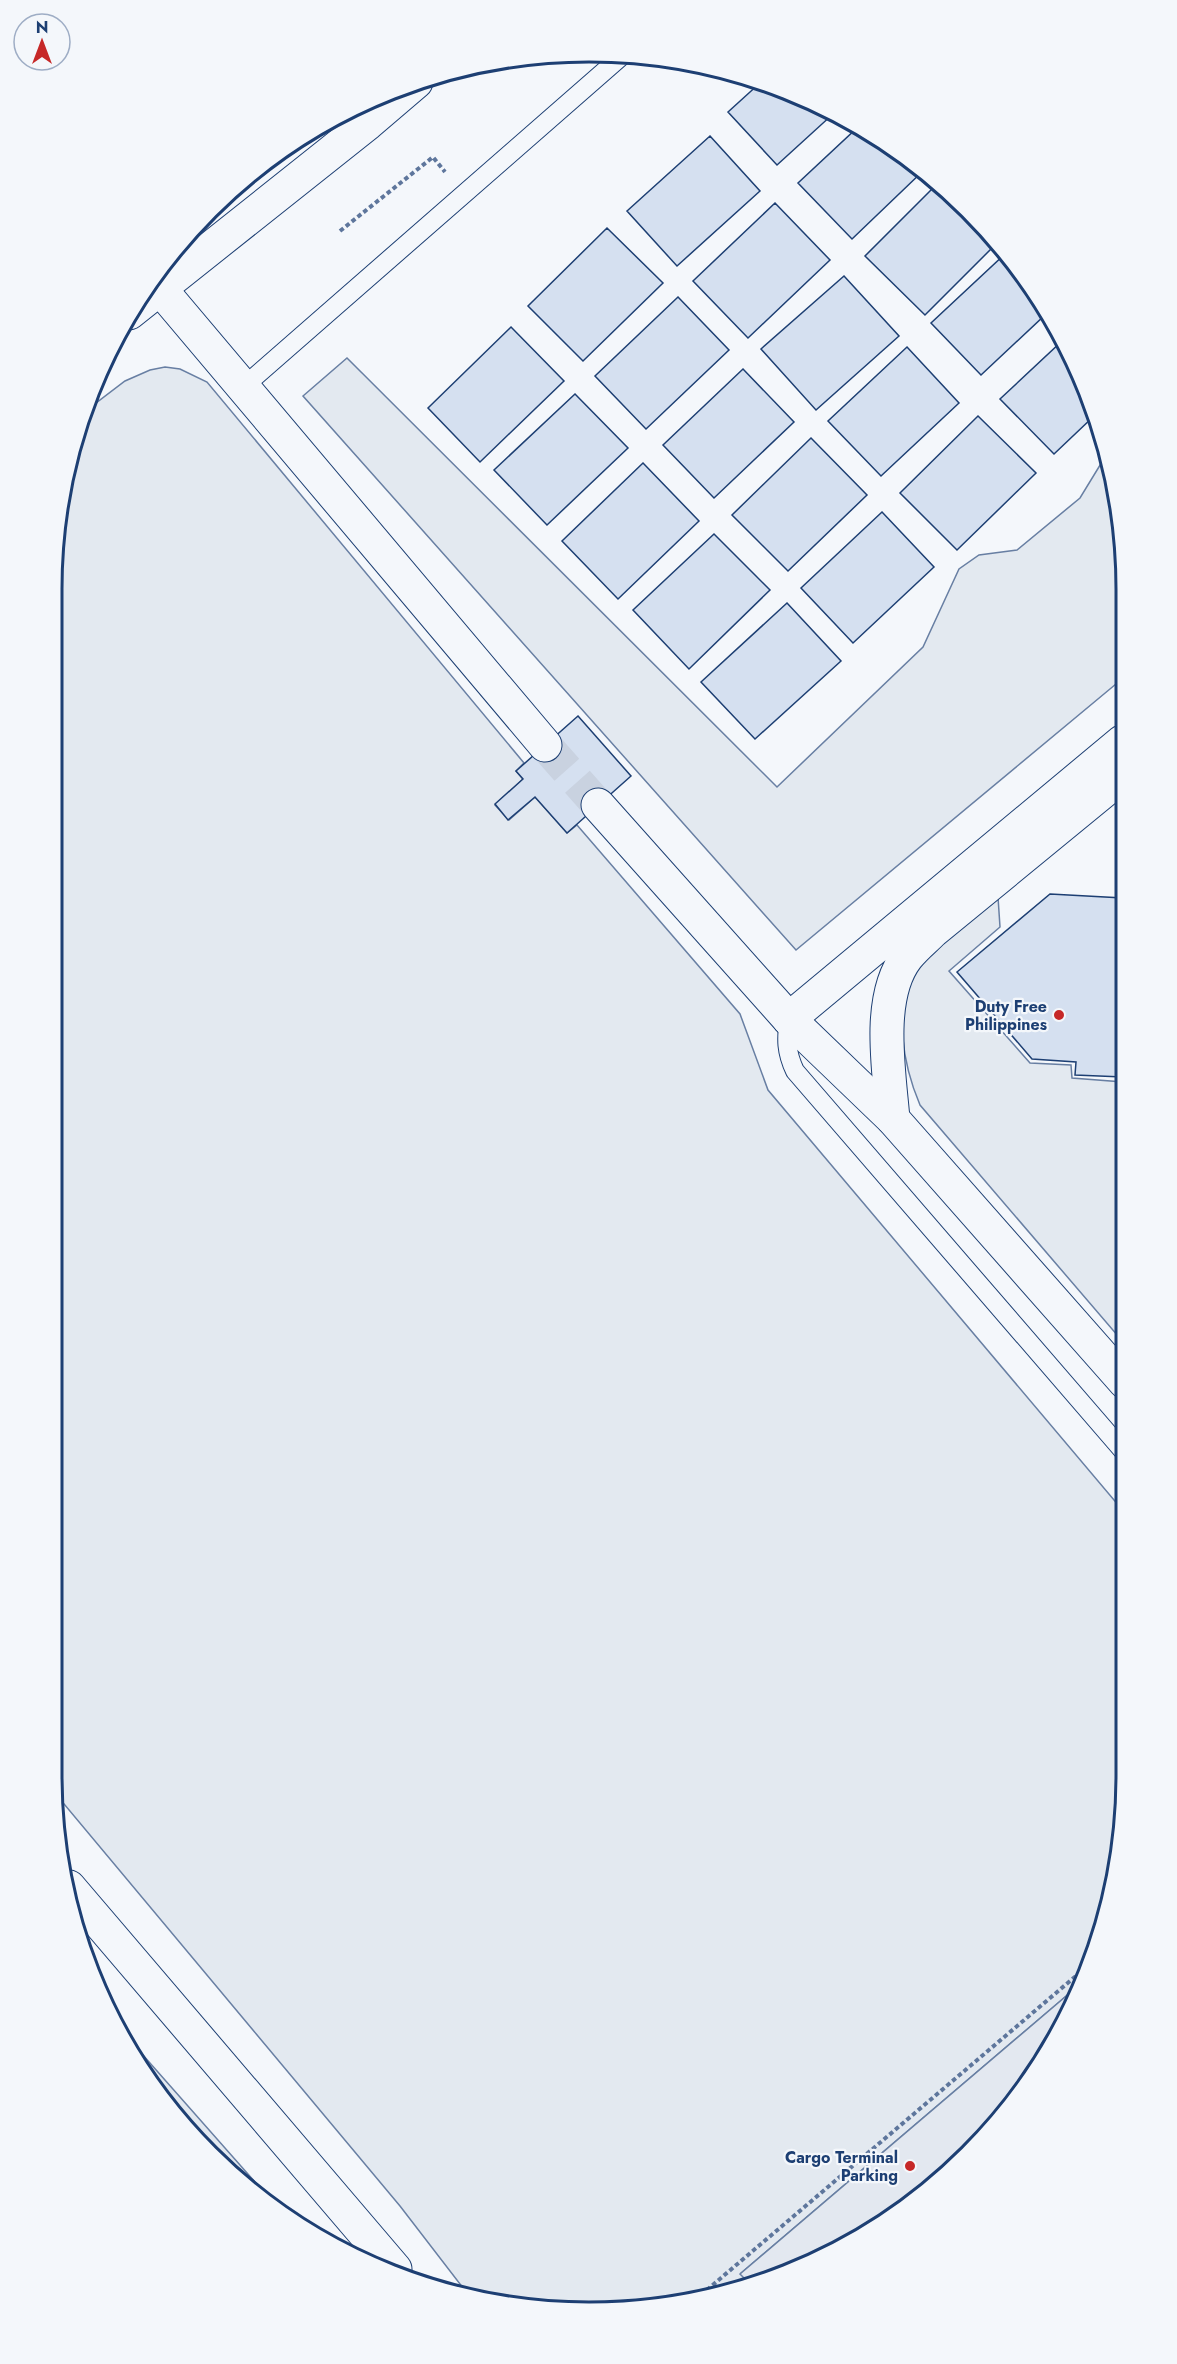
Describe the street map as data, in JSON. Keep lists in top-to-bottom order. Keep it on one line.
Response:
{"places":["Duty Free Philippines","Cargo Terminal Parking"],"north":"top"}
